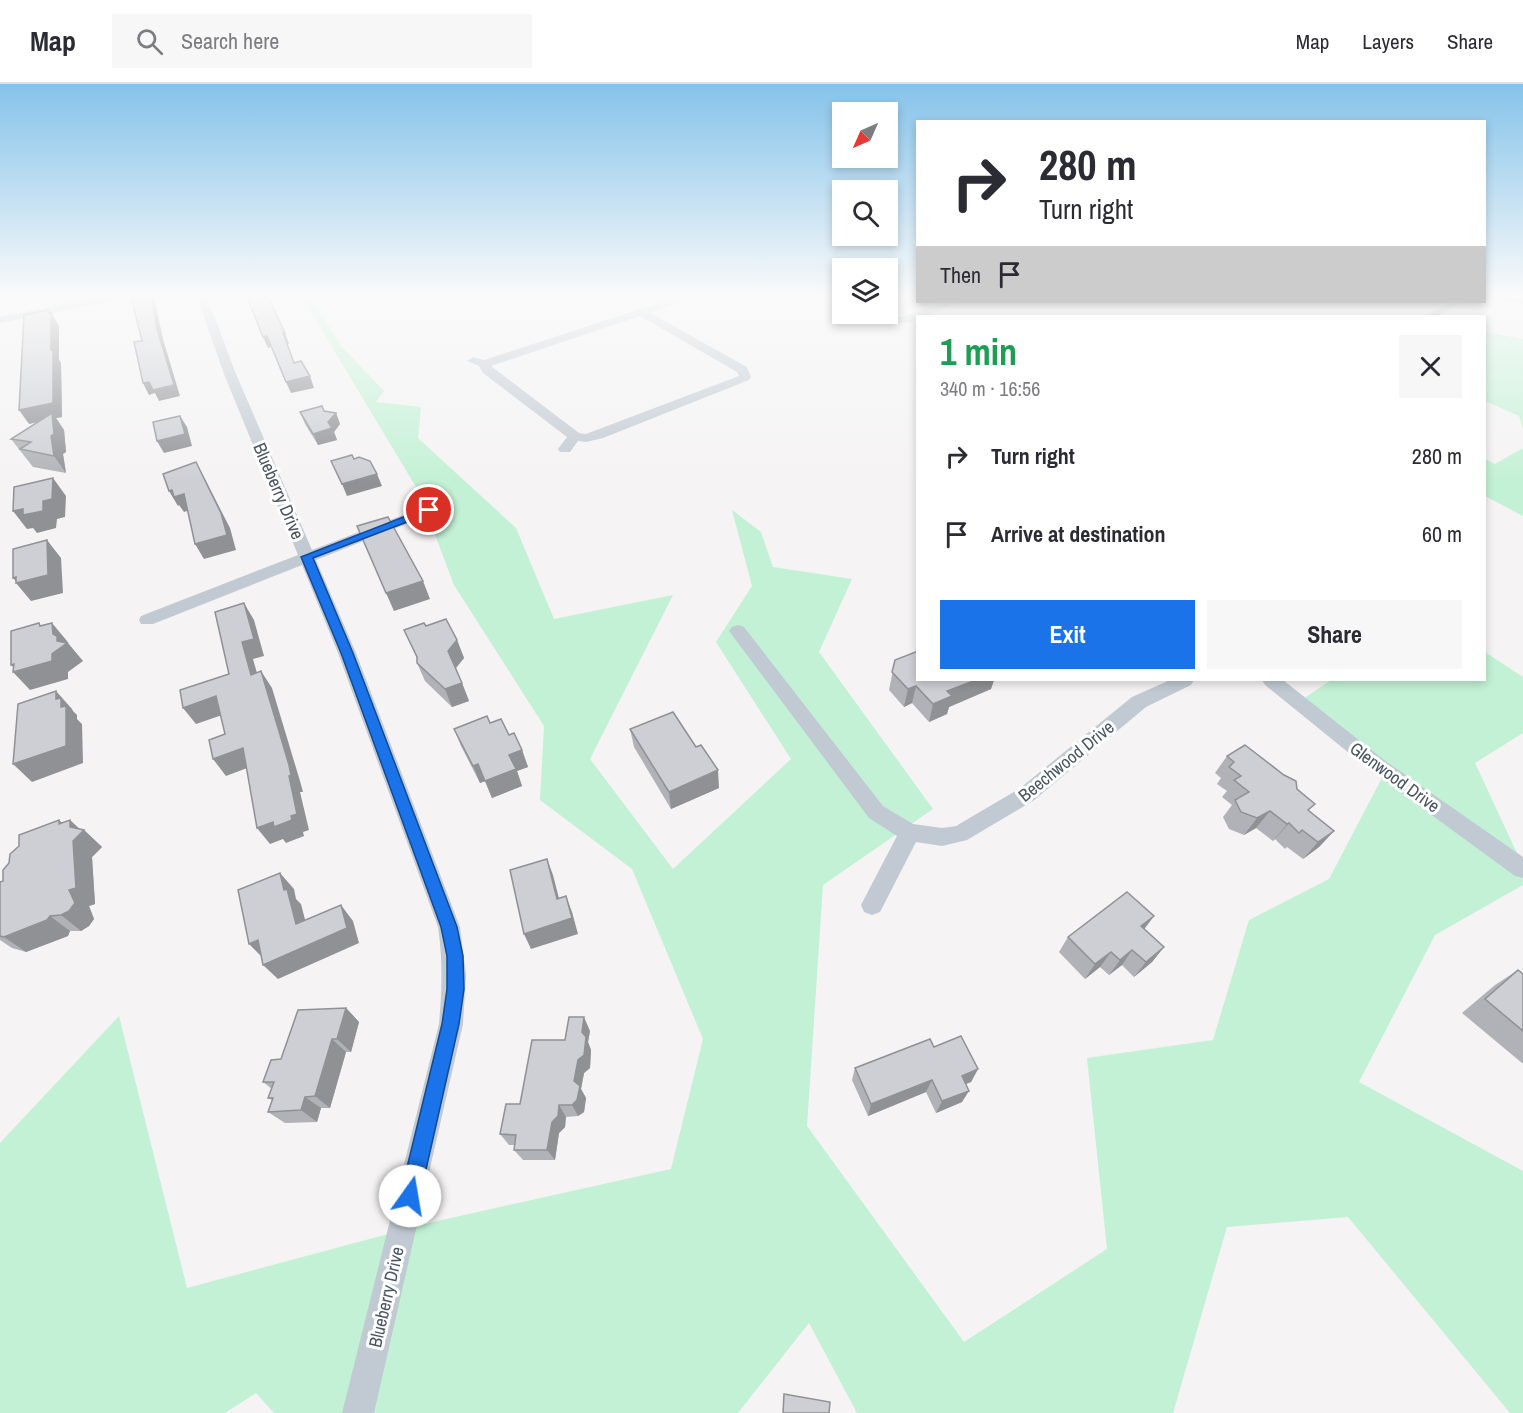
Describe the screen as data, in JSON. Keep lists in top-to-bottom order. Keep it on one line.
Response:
{"streets":{"street":["Blueberry Drive","Beechwood Drive","Glenwood Drive"]},"north":"bottom left","page":{"header":"Map","search":"Search here","nav":["Map","Layers","Share"],"turn":["280 m","Turn right"],"then":"Then","heading":["1 min","340 m · 16:56"],"list":[{"name":"Turn right","value":"280 m"},{"name":"Arrive at destination","value":"60 m"}],"buttons":["Exit","Share"]}}
